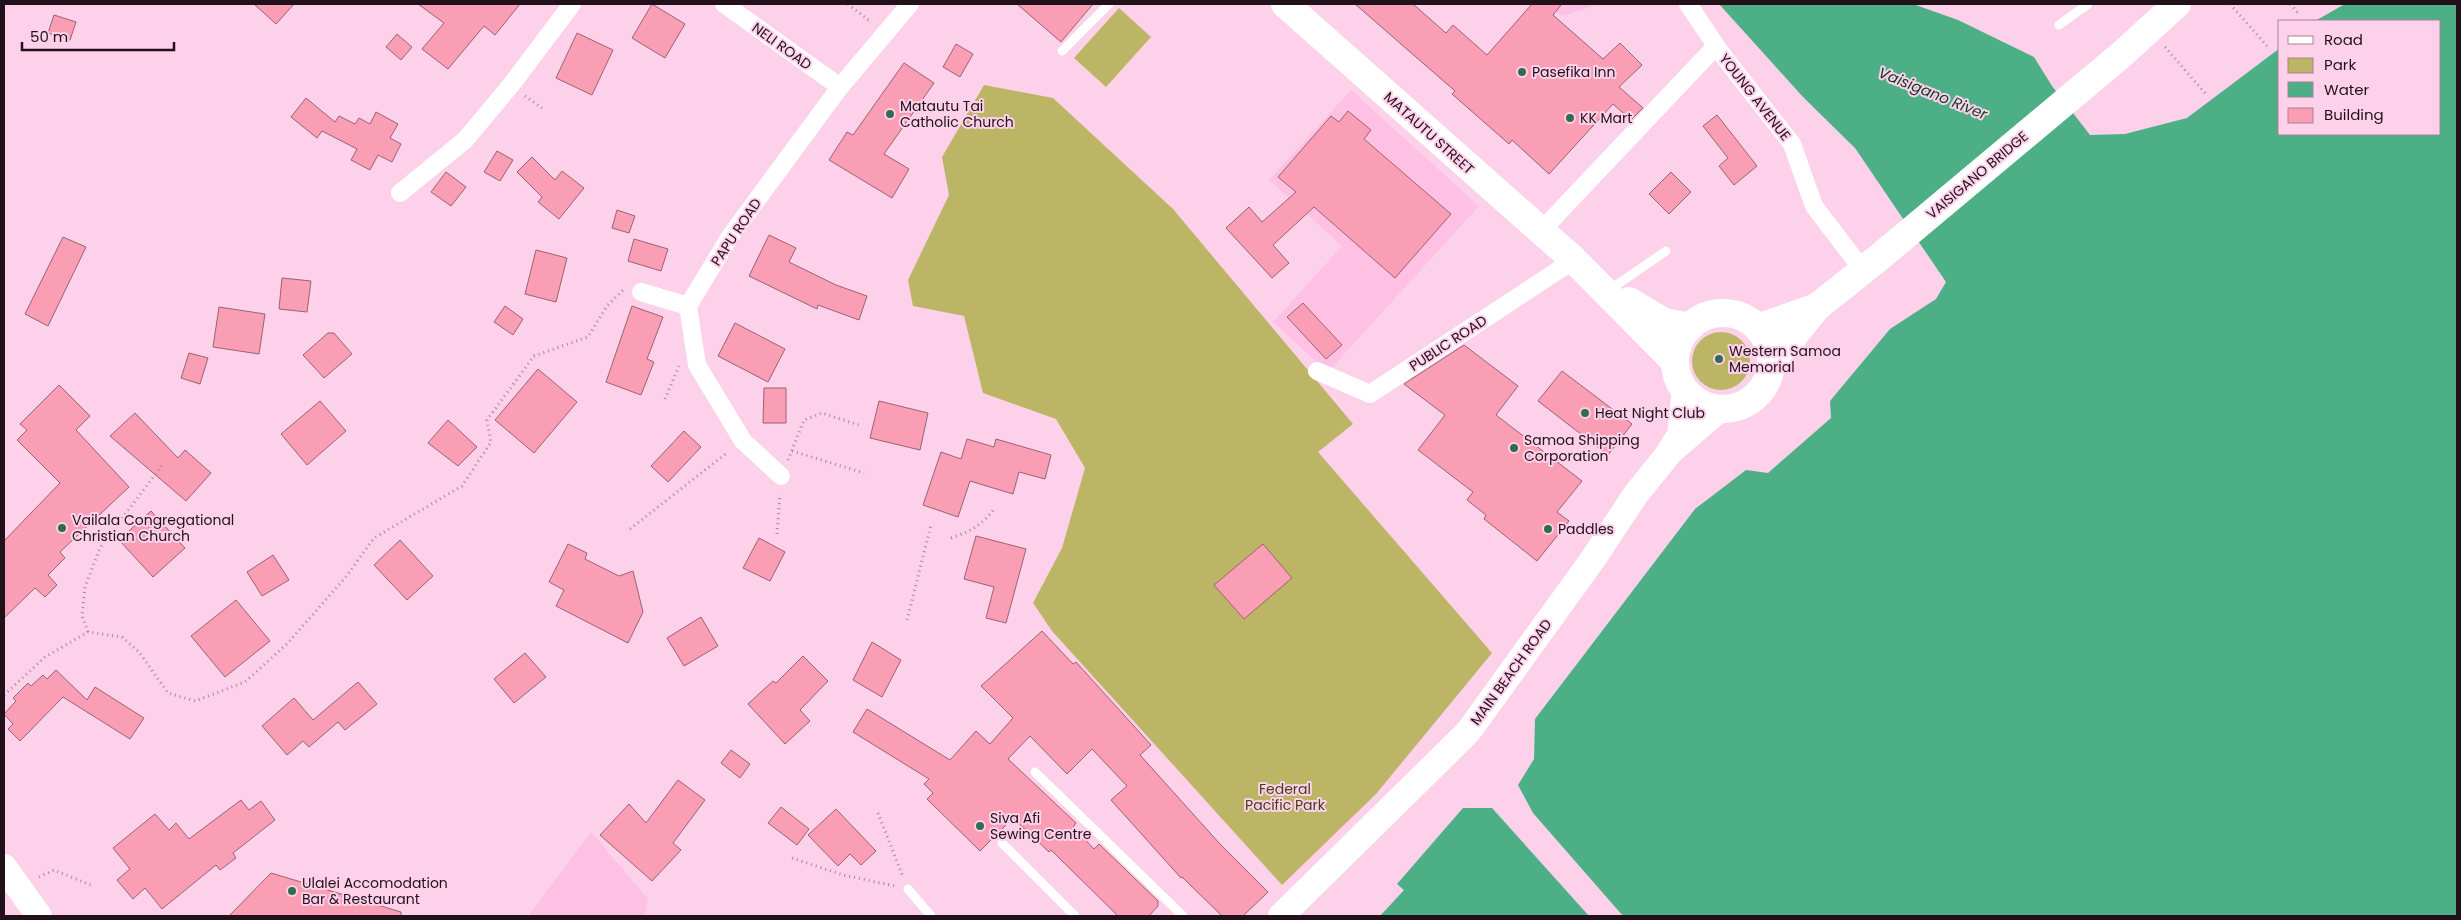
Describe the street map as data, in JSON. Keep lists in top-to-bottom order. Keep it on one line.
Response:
{"streets":{"main road":["MATAUTU STREET","VAISIGANO BRIDGE","MAIN BEACH ROAD"],"street":["NELI ROAD","YOUNG AVENUE","PAPU ROAD","PUBLIC ROAD"]},"crossings":[["NELI ROAD","PAPU ROAD"],["YOUNG AVENUE","VAISIGANO BRIDGE"],["MATAUTU STREET","PUBLIC ROAD"],["MATAUTU STREET","MAIN BEACH ROAD"]],"water":["Vaisigano River"],"parks":["Federal Pacific Park"],"places":["Pasefika Inn","Matautu Tai Catholic Church","KK Mart","Western Samoa Memorial","Heat Night Club","Samoa Shipping Corporation","Vailala Congregational Christian Church","Paddles","Siva Afi Sewing Centre","Ulalei Accomodation Bar & Restaurant"],"legend":["Road","Park","Water","Building"],"scale_bar":"50 m"}
